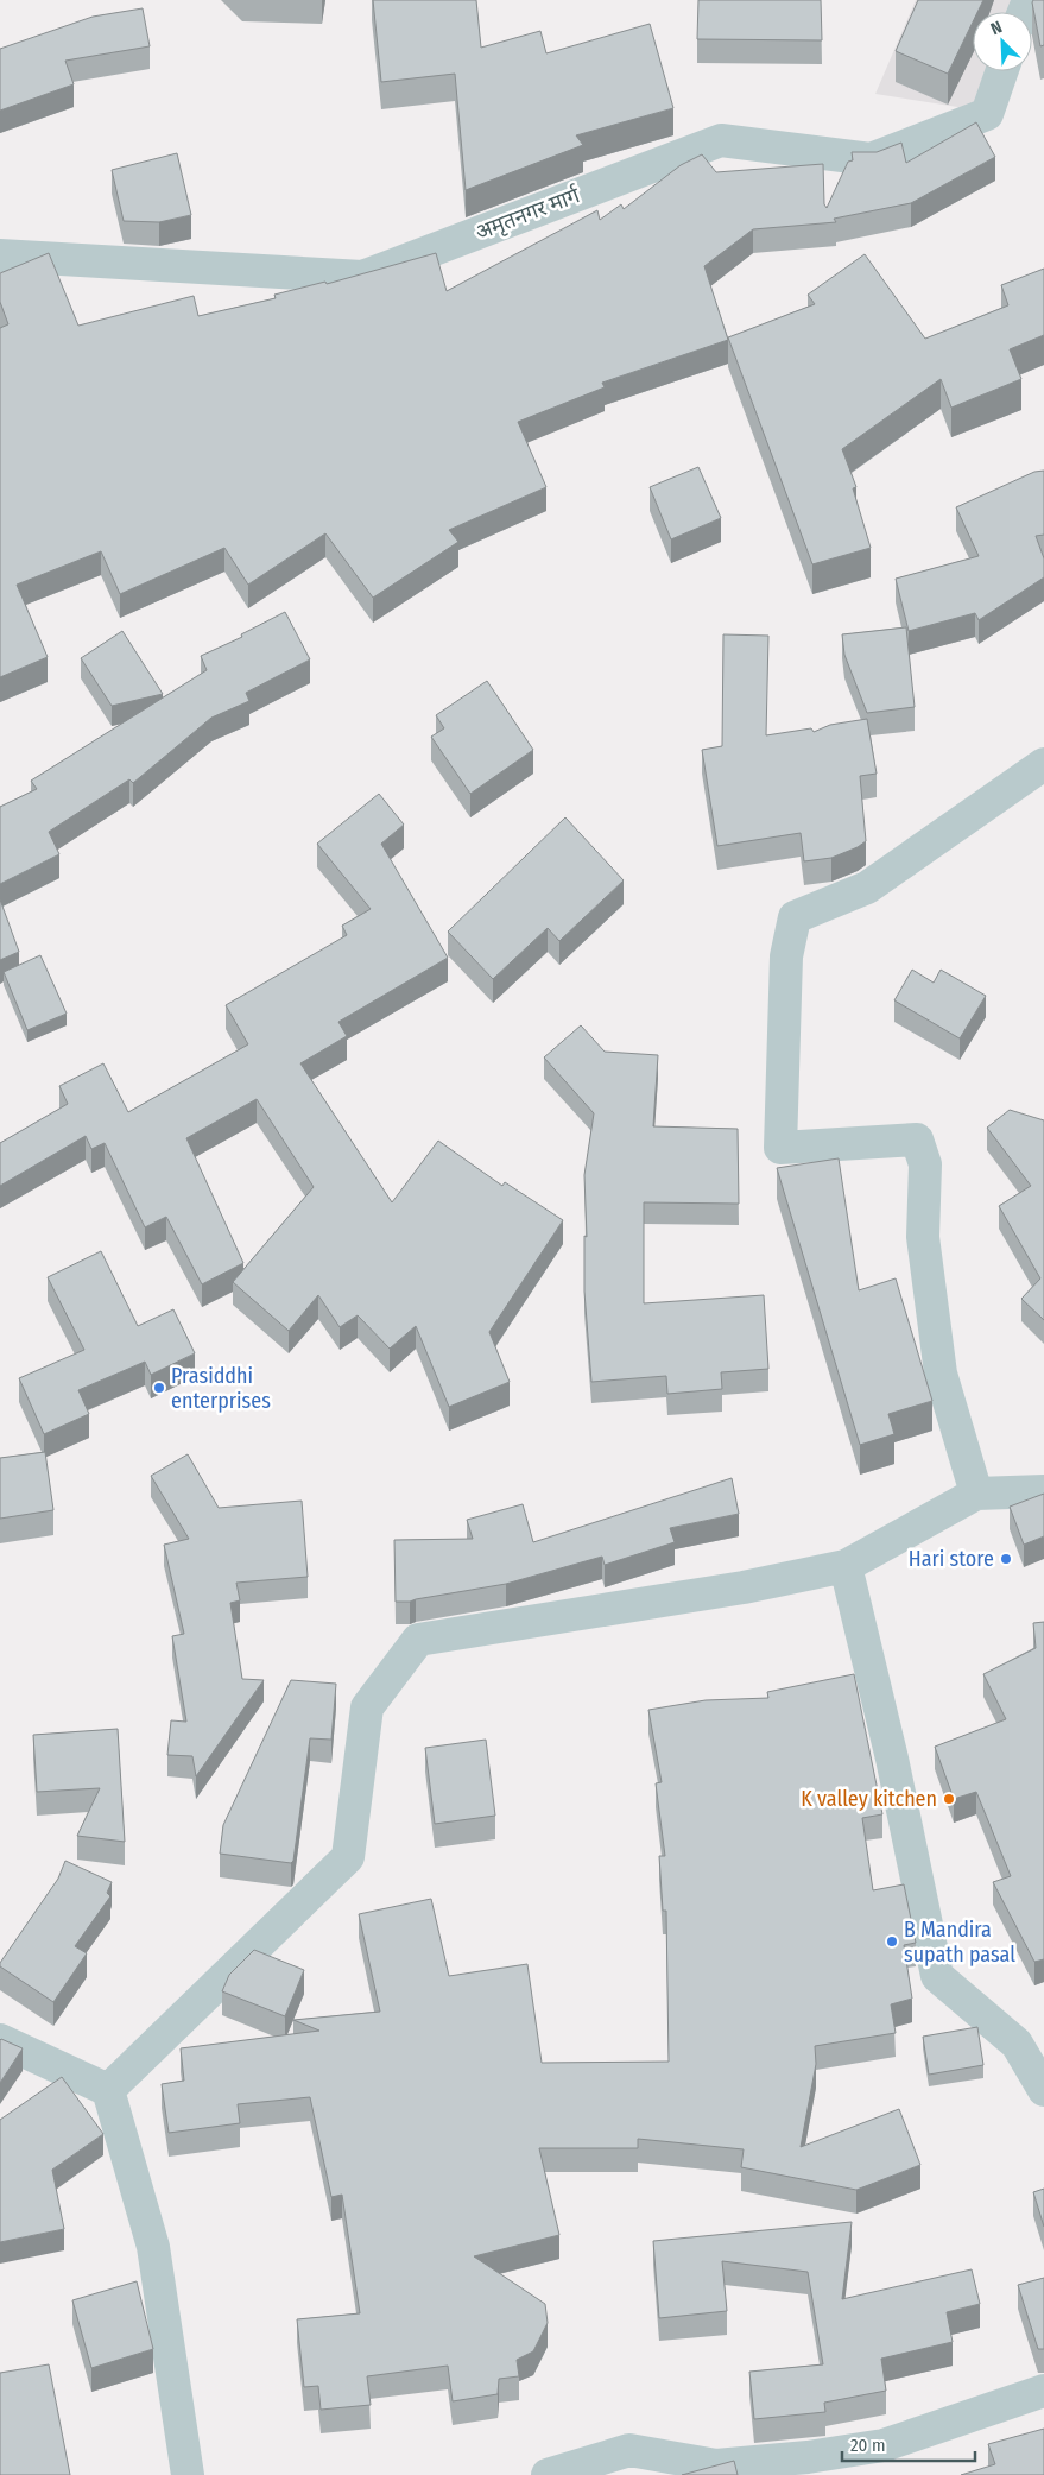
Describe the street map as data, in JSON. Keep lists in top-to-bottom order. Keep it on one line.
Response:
{"streets":{"street":["अमृतनगर मार्ग"]},"places":["Prasiddhi enterprises","Hari store","K valley kitchen","B Mandira supath pasal"],"scale_bar":"20 m","north":"top left"}
